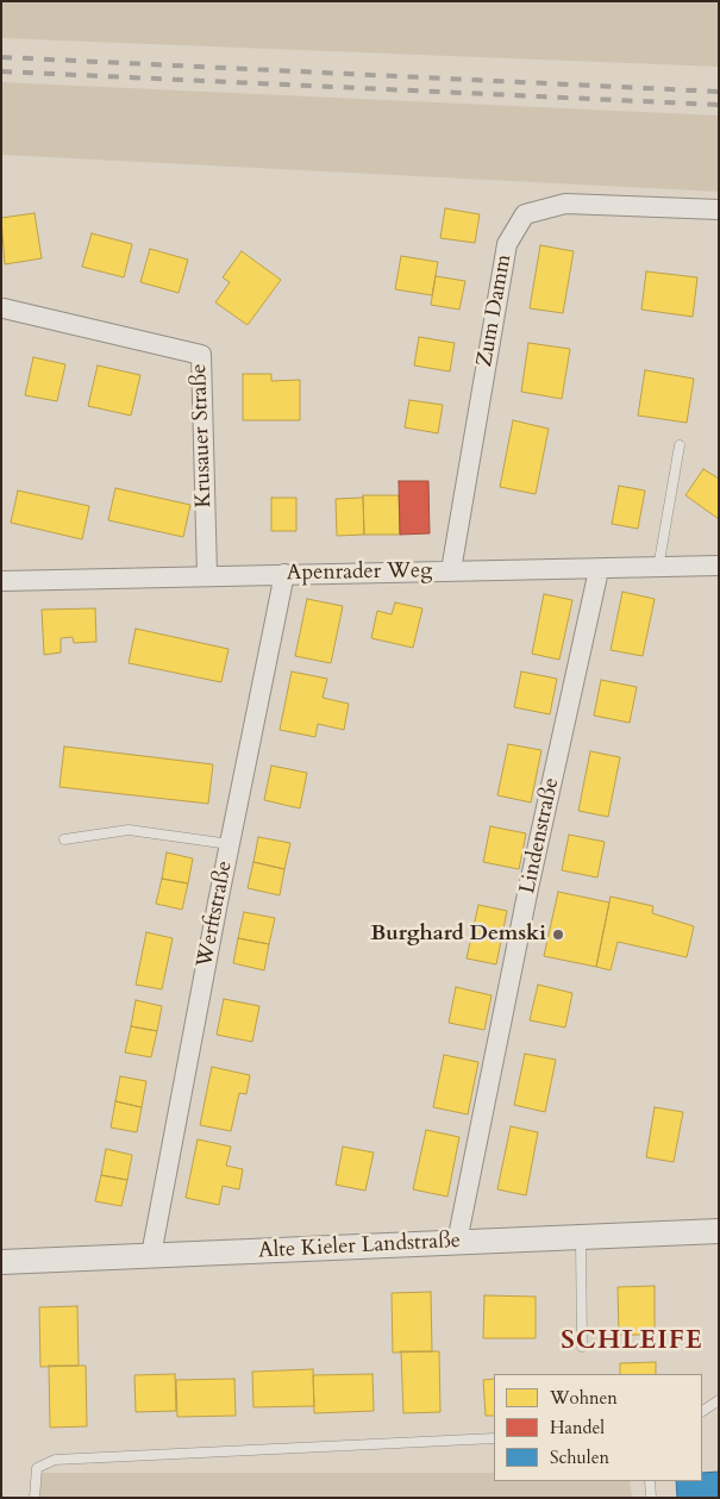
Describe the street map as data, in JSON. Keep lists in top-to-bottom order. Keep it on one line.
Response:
{"streets":{"street":["Zum Damm","Krusauer Straße","Apenrader Weg","Lindenstraße","Werftstraße","Alte Kieler Landstraße"]},"crossings":[["Zum Damm","Apenrader Weg"],["Krusauer Straße","Apenrader Weg"],["Apenrader Weg","Lindenstraße"],["Apenrader Weg","Werftstraße"],["Lindenstraße","Alte Kieler Landstraße"],["Werftstraße","Alte Kieler Landstraße"]],"districts":["SCHLEIFE"],"places":["Burghard Demski"],"legend":["Wohnen","Handel","Schulen"]}
